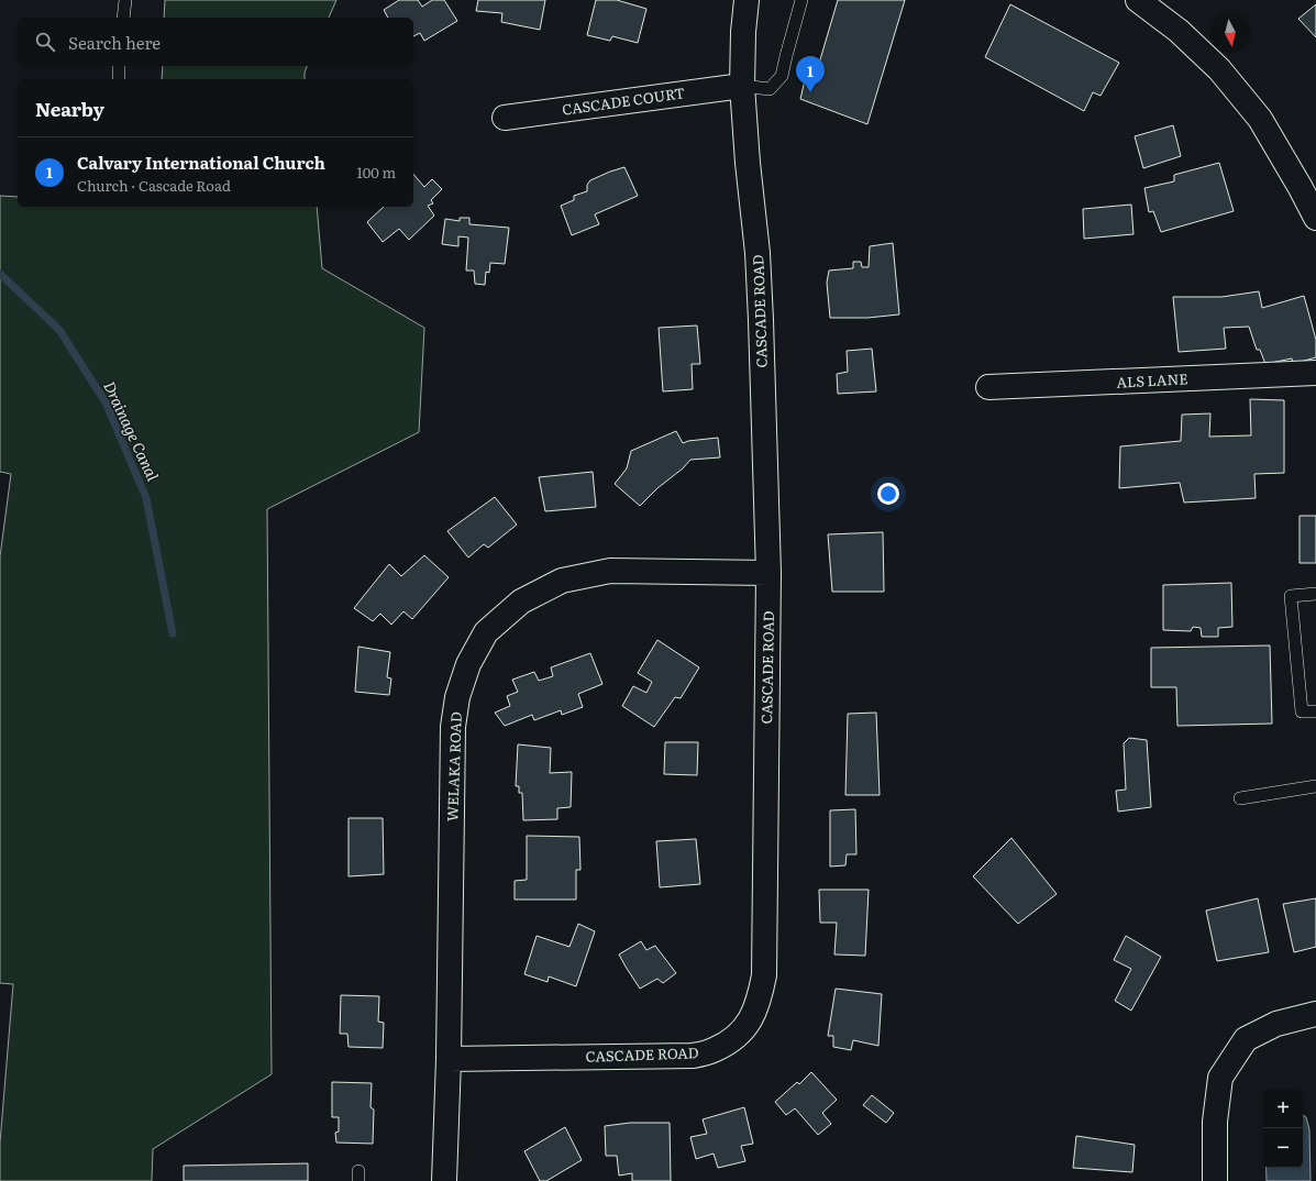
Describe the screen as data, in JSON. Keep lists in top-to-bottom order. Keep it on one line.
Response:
{"streets":{"street":["CASCADE COURT","CASCADE ROAD","ALS LANE","WELAKA ROAD"]},"crossings":[["CASCADE COURT","CASCADE ROAD"],["CASCADE ROAD","WELAKA ROAD"]],"water":["Drainage Canal"],"north":"bottom","page":{"search":"Search here","pins":"1","heading":"Nearby","list":[{"mark":"1","name":"Calvary International Church","note":"Church · Cascade Road","value":"100 m"}],"map_buttons":["+","−"]}}
